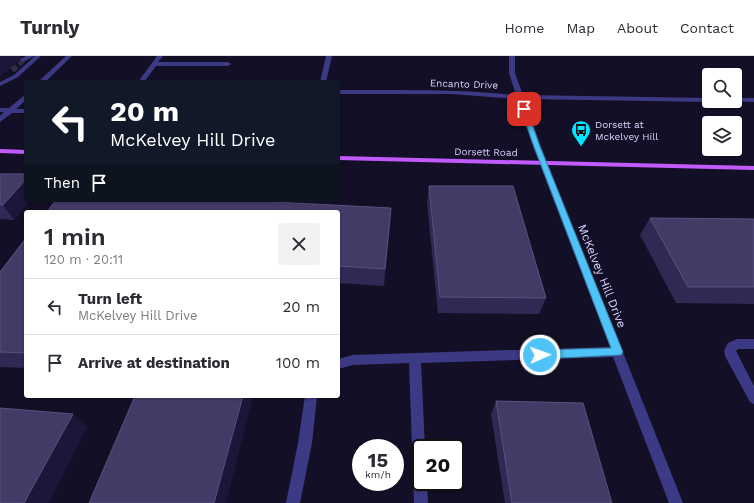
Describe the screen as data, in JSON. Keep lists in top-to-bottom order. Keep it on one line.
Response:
{"streets":{"main road":["Dorsett Road"],"street":["Encanto Drive","McKelvey Hill Drive"]},"crossings":[["Encanto Drive","McKelvey Hill Drive"],["Dorsett Road","McKelvey Hill Drive"]],"places":{"bus stop":["Dorsett at Mckelvey Hill"]},"page":{"header":"Turnly","nav":["Home","Map","About","Contact"],"turn":["20 m","McKelvey Hill Drive"],"then":"Then","heading":["1 min","120 m · 20:11"],"list":[{"name":"Turn left","note":"McKelvey Hill Drive","value":"20 m"},{"name":"Arrive at destination","value":"100 m"}],"speed":"15 km/h","limit":"20"}}
